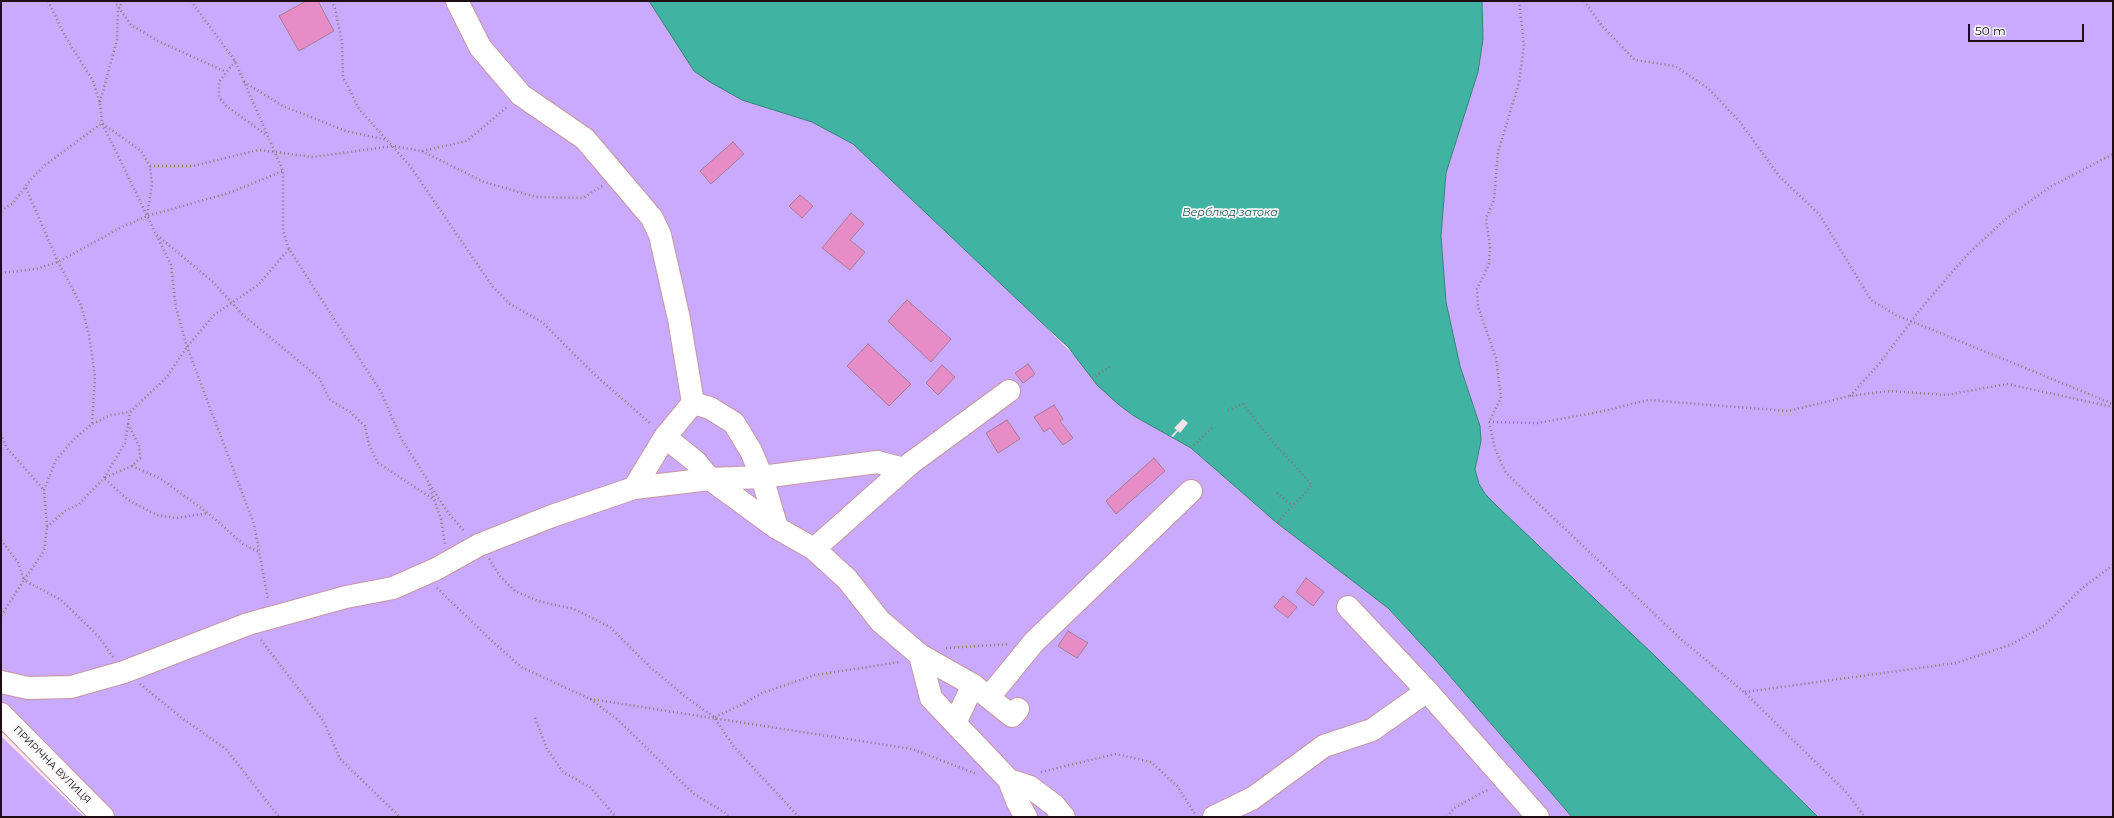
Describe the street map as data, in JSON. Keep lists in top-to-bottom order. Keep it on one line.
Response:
{"streets":{"lane":["ПРИРІЧНА ВУЛИЦЯ"]},"water":["Верблюд затока"],"scale_bar":"50 m"}
